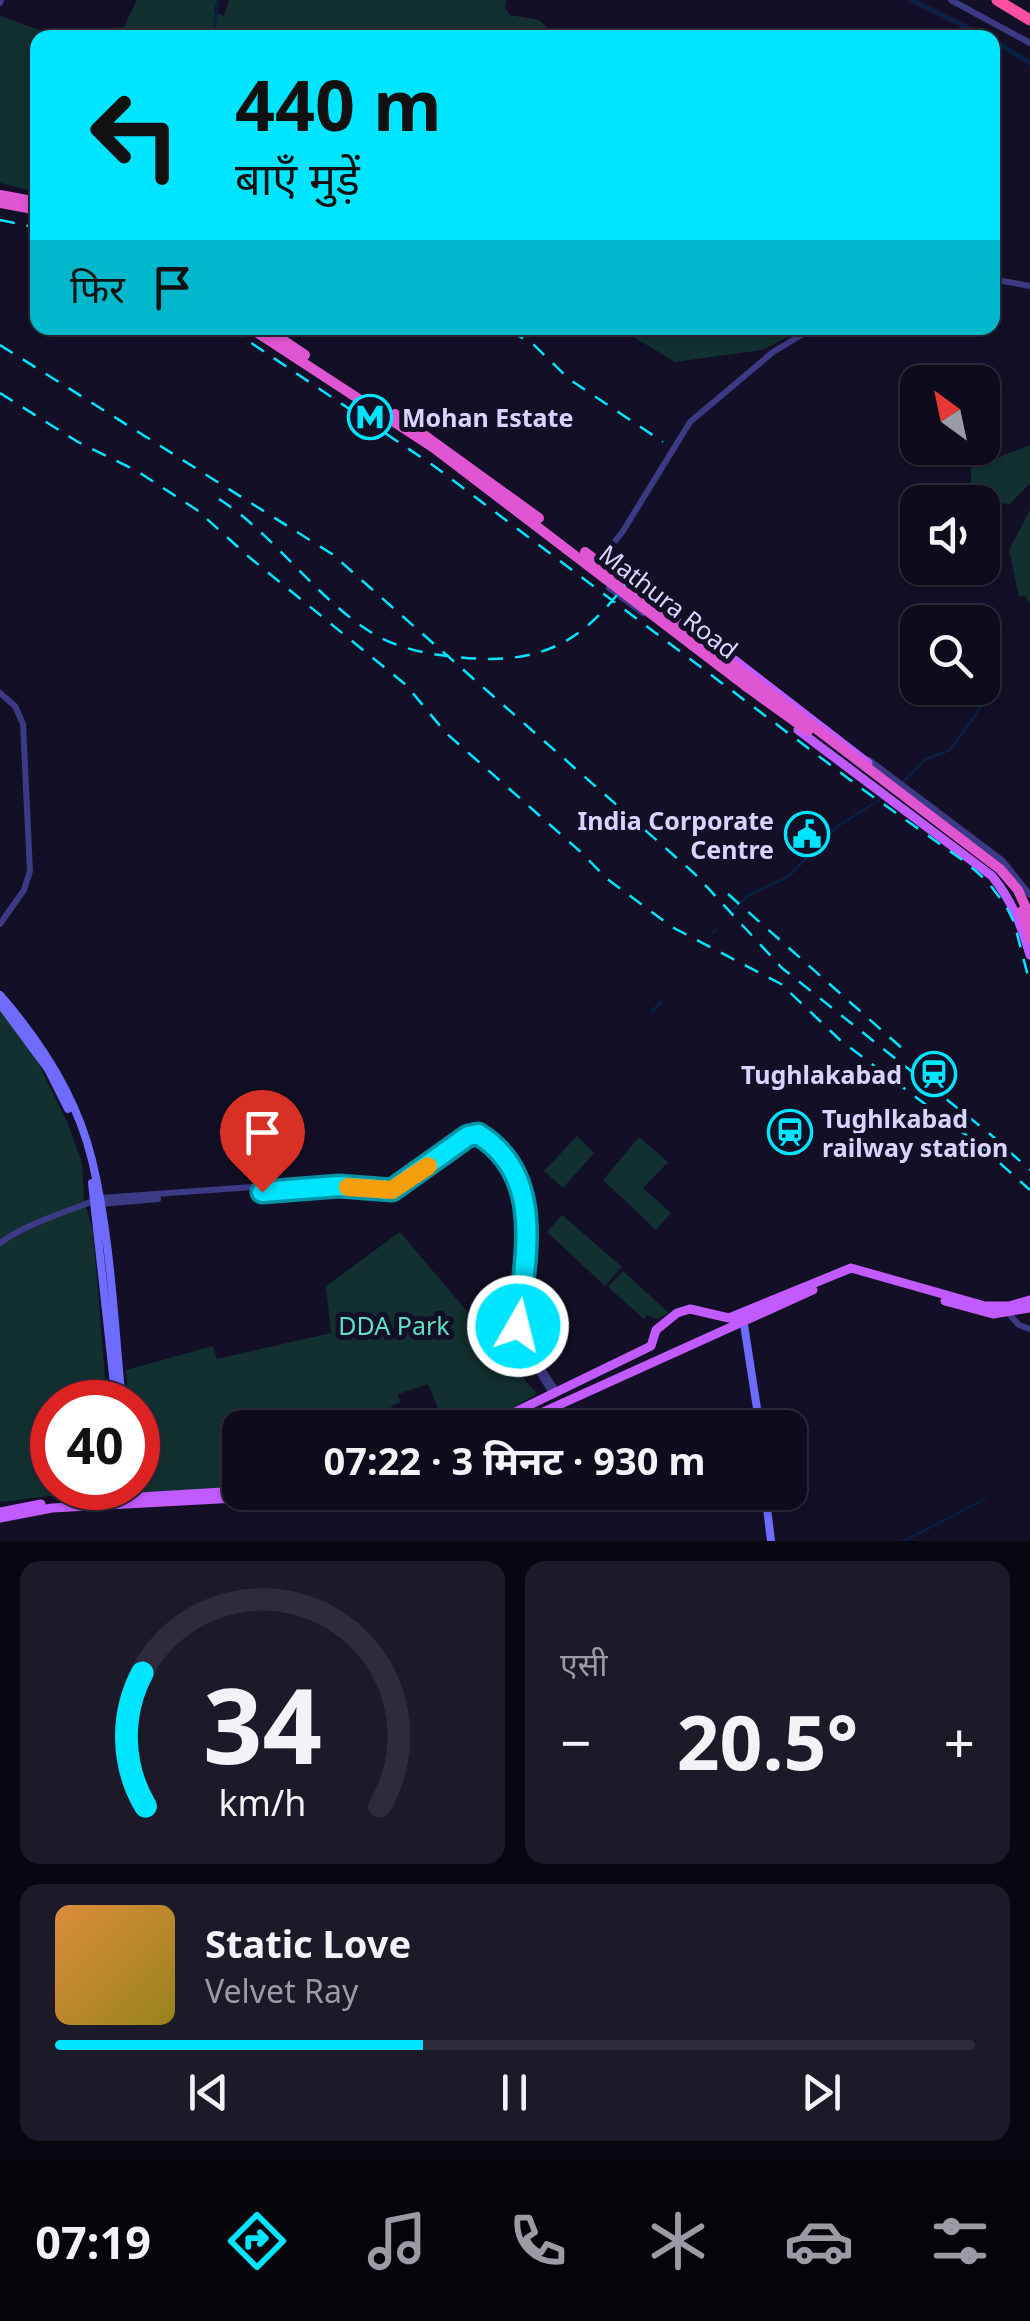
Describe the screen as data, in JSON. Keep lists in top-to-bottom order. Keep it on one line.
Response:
{"streets":{"highway":["Mathura Road"]},"parks":["DDA Park"],"places":{"metro station":["Mohan Estate"],"public building":["India Corporate Centre"],"station":["Tughlakabad","Tughlkabad railway station"]},"north":"top left","page":{"turn":["440 m","बाएँ मुड़ें"],"then":"फिर","limit":"40","trip":"07:22 · 3 मिनट · 930 m","tile":"एसी","heat":["−","20.5°","+"],"song":["Static Love","Velvet Ray"],"tabs":"07:19","gauge":["34","km/h"]}}
